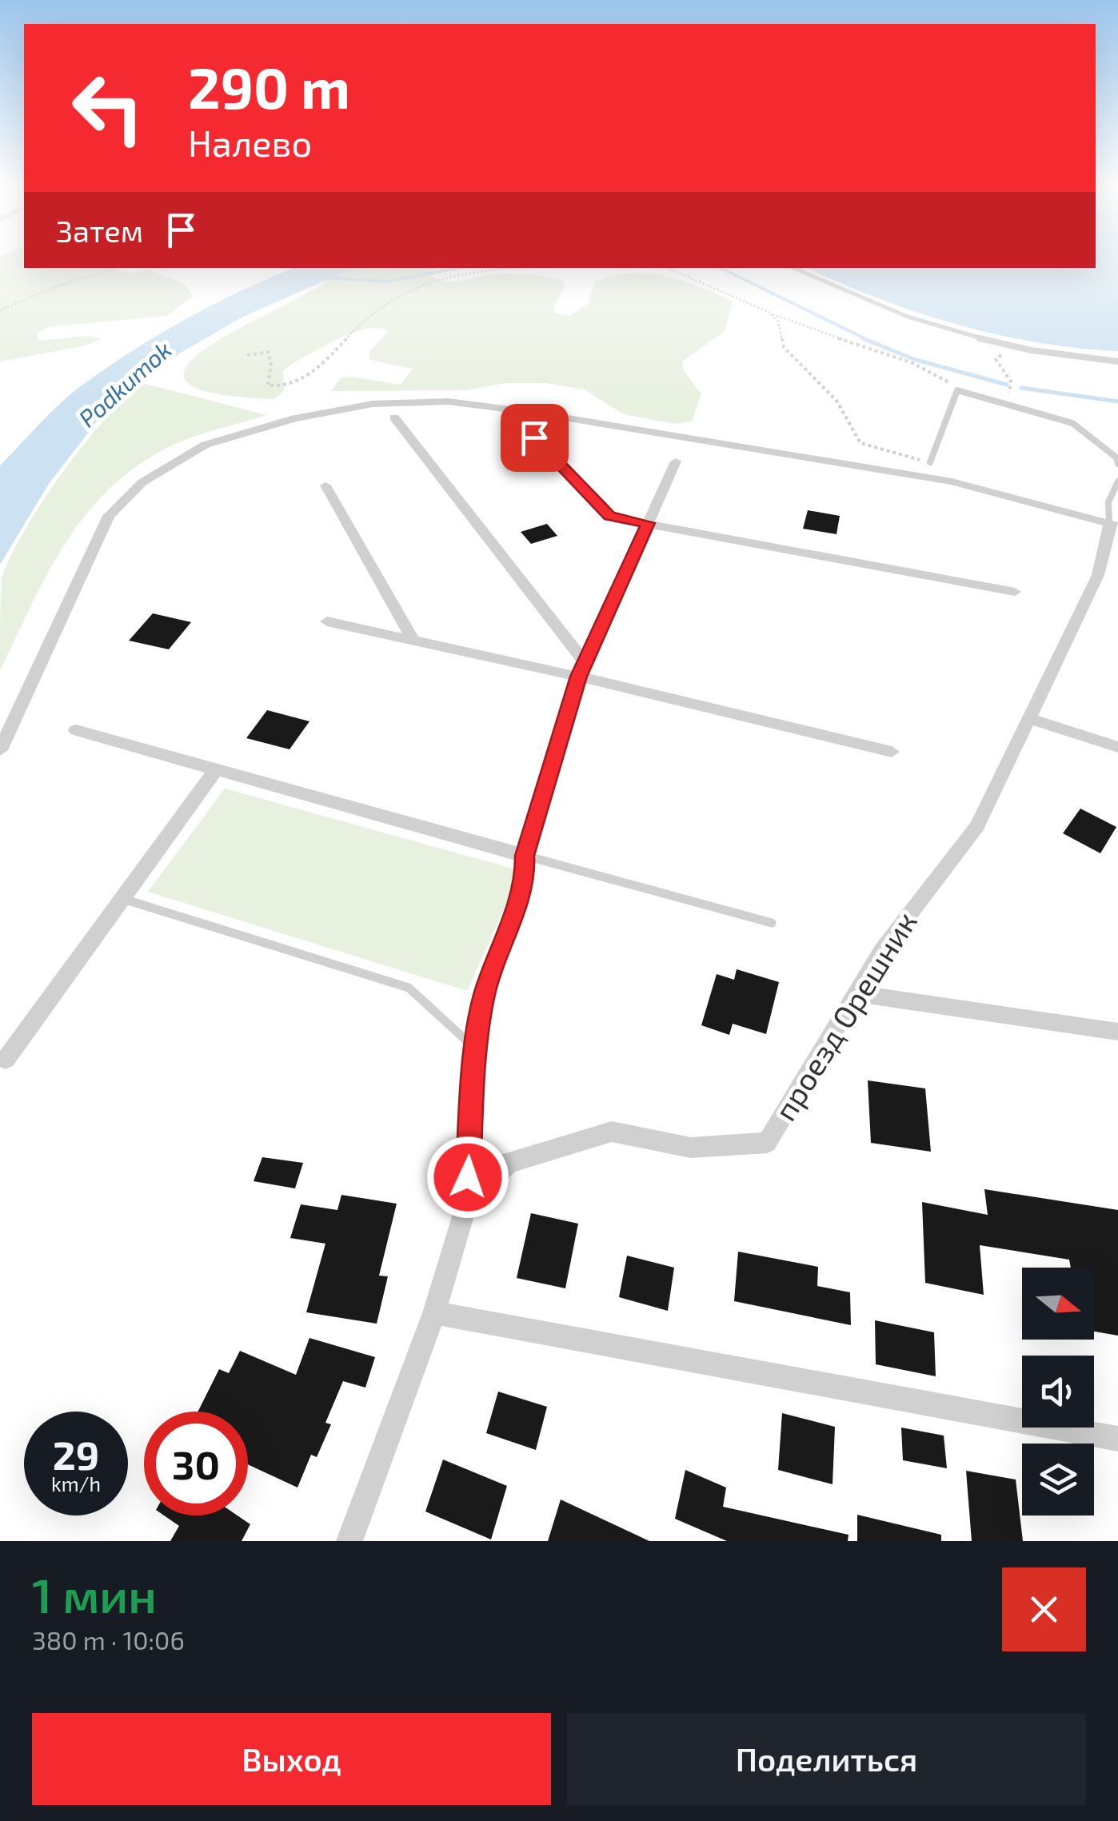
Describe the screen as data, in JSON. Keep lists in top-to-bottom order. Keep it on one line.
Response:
{"streets":{"street":["проезд Орешник"]},"water":["Podkumok"],"north":"right","page":{"turn":["290 m","Налево"],"then":"Затем","speed":"29 km/h","limit":"30","heading":["1 мин","380 m · 10:06"],"buttons":["Выход","Поделиться"]}}
